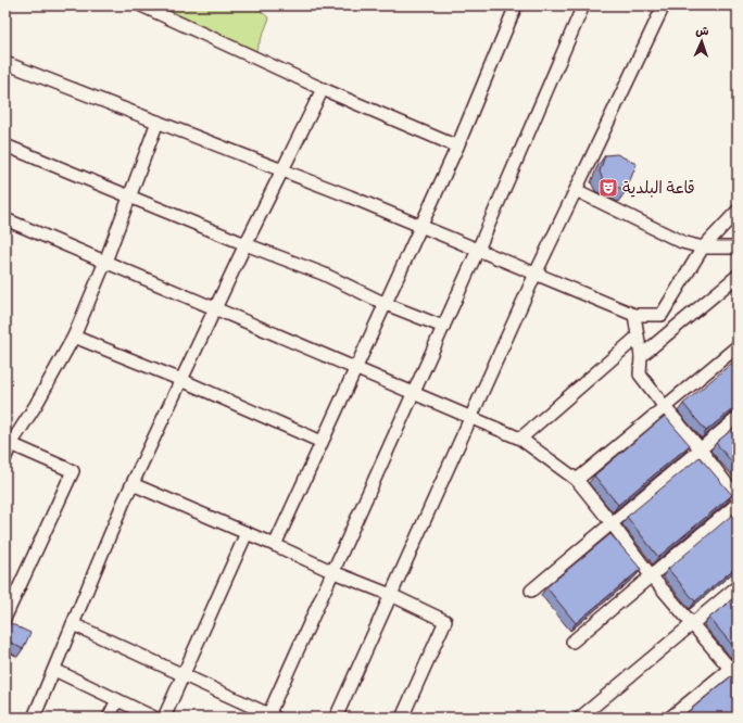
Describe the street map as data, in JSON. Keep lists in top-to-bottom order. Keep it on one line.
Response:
{"places":{"theatre":["قاعة البلدية"]},"north":"top"}
